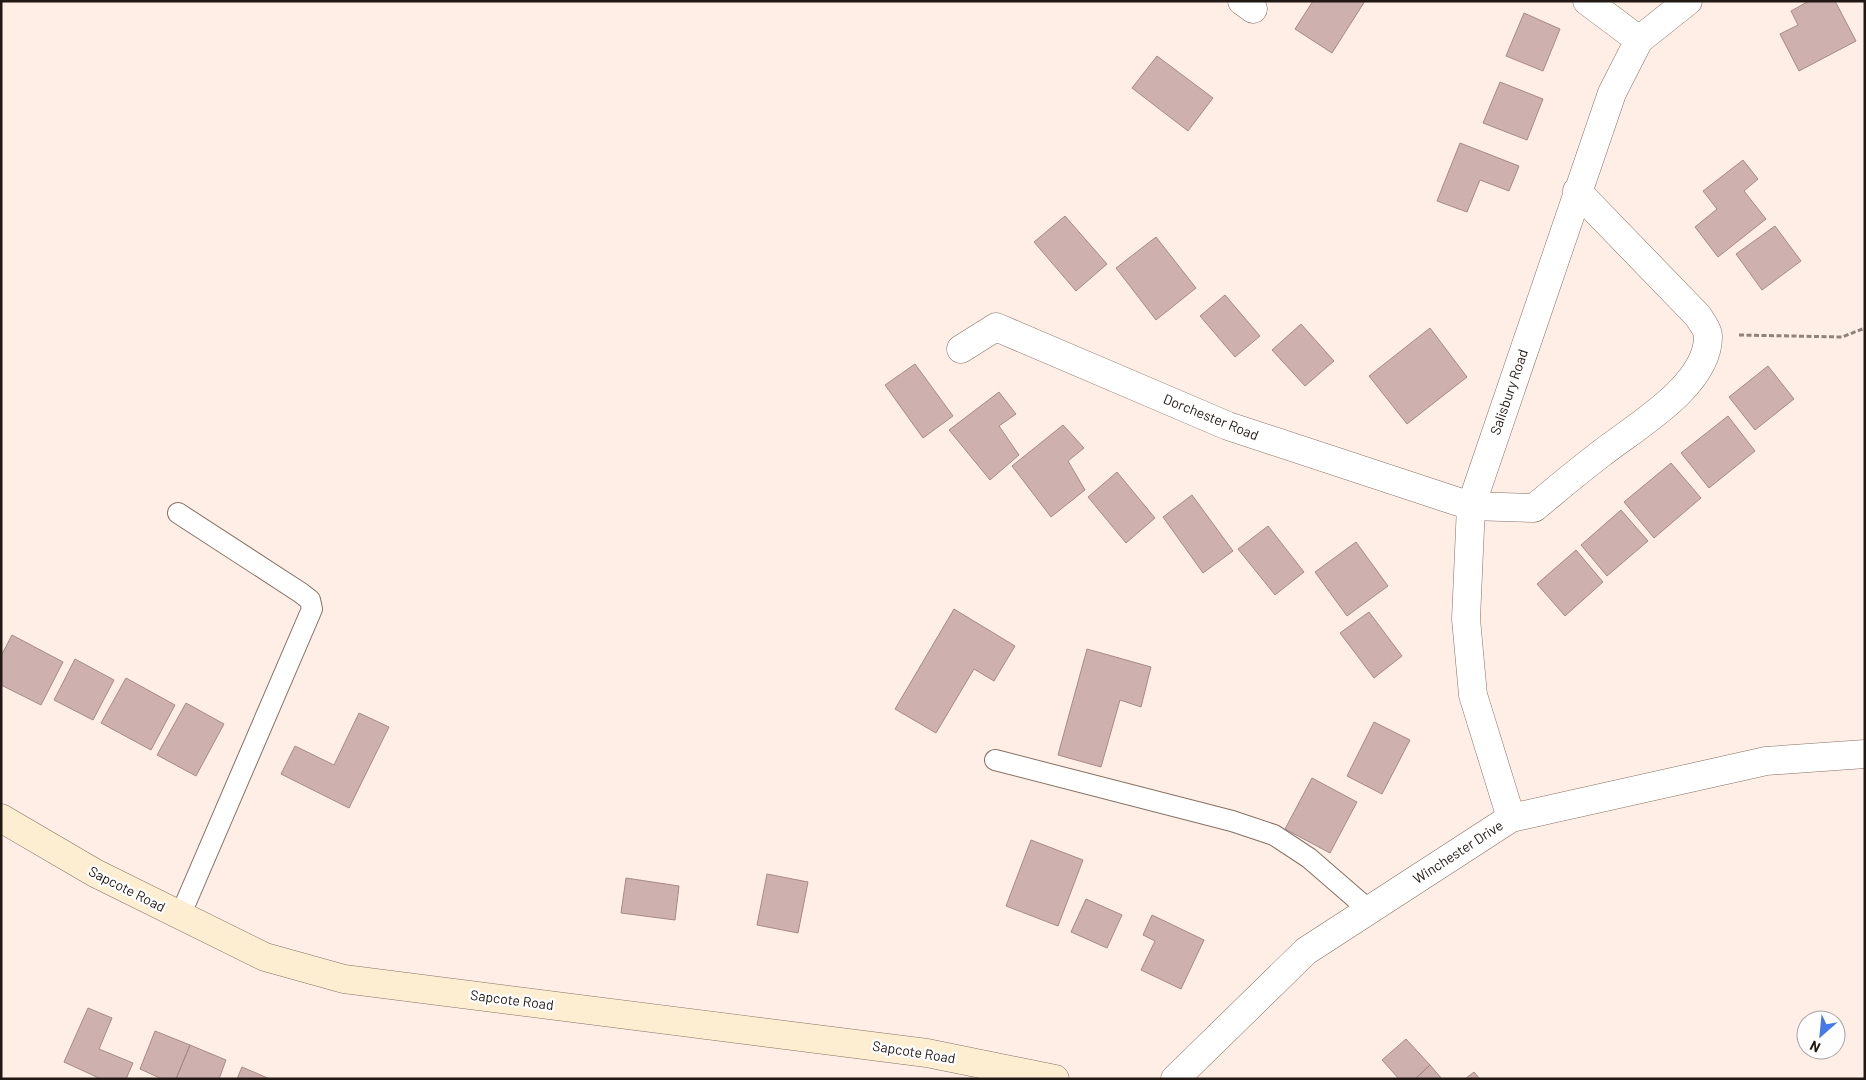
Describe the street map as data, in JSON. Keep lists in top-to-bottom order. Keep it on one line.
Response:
{"streets":{"main road":["Sapcote Road"],"street":["Salisbury Road","Dorchester Road","Winchester Drive"]},"crossings":[["Salisbury Road","Dorchester Road"],["Salisbury Road","Winchester Drive"]],"north":"bottom left"}
